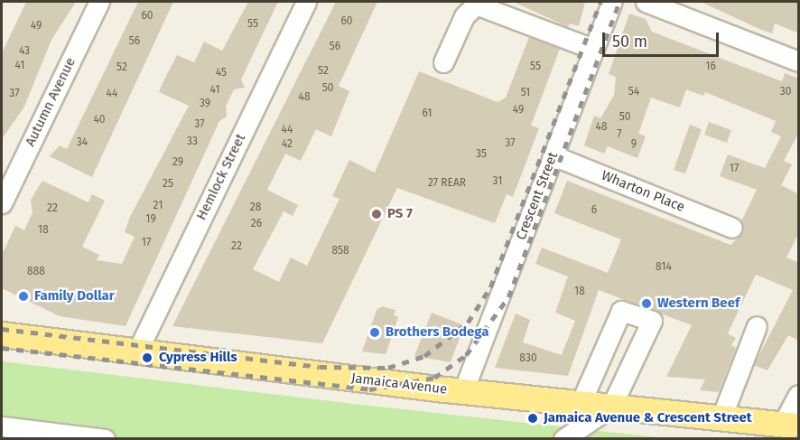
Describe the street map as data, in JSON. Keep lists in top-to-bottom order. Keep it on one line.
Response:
{"streets":{"main road":["Jamaica Avenue"],"street":["Autumn Avenue","Hemlock Street","Wharton Place","Crescent Street"]},"crossings":[["Hemlock Street","Jamaica Avenue"],["Wharton Place","Crescent Street"],["Crescent Street","Jamaica Avenue"]],"places":["PS 7","Family Dollar","Western Beef","Brothers Bodega","Cypress Hills","Jamaica Avenue & Crescent Street"],"house_numbers":["60","60","55","49","56","56","43","41","55","16","52","52","45","50","41","54","30","51","37","44","48","39","49","61","50","40","37","48","44","7","33","34","37","42","9","35","29","17","31","27 REAR","25","21","28","22","6","19","26","18","17","22","858","814","888","18","830"],"scale_bar":"50 m"}
